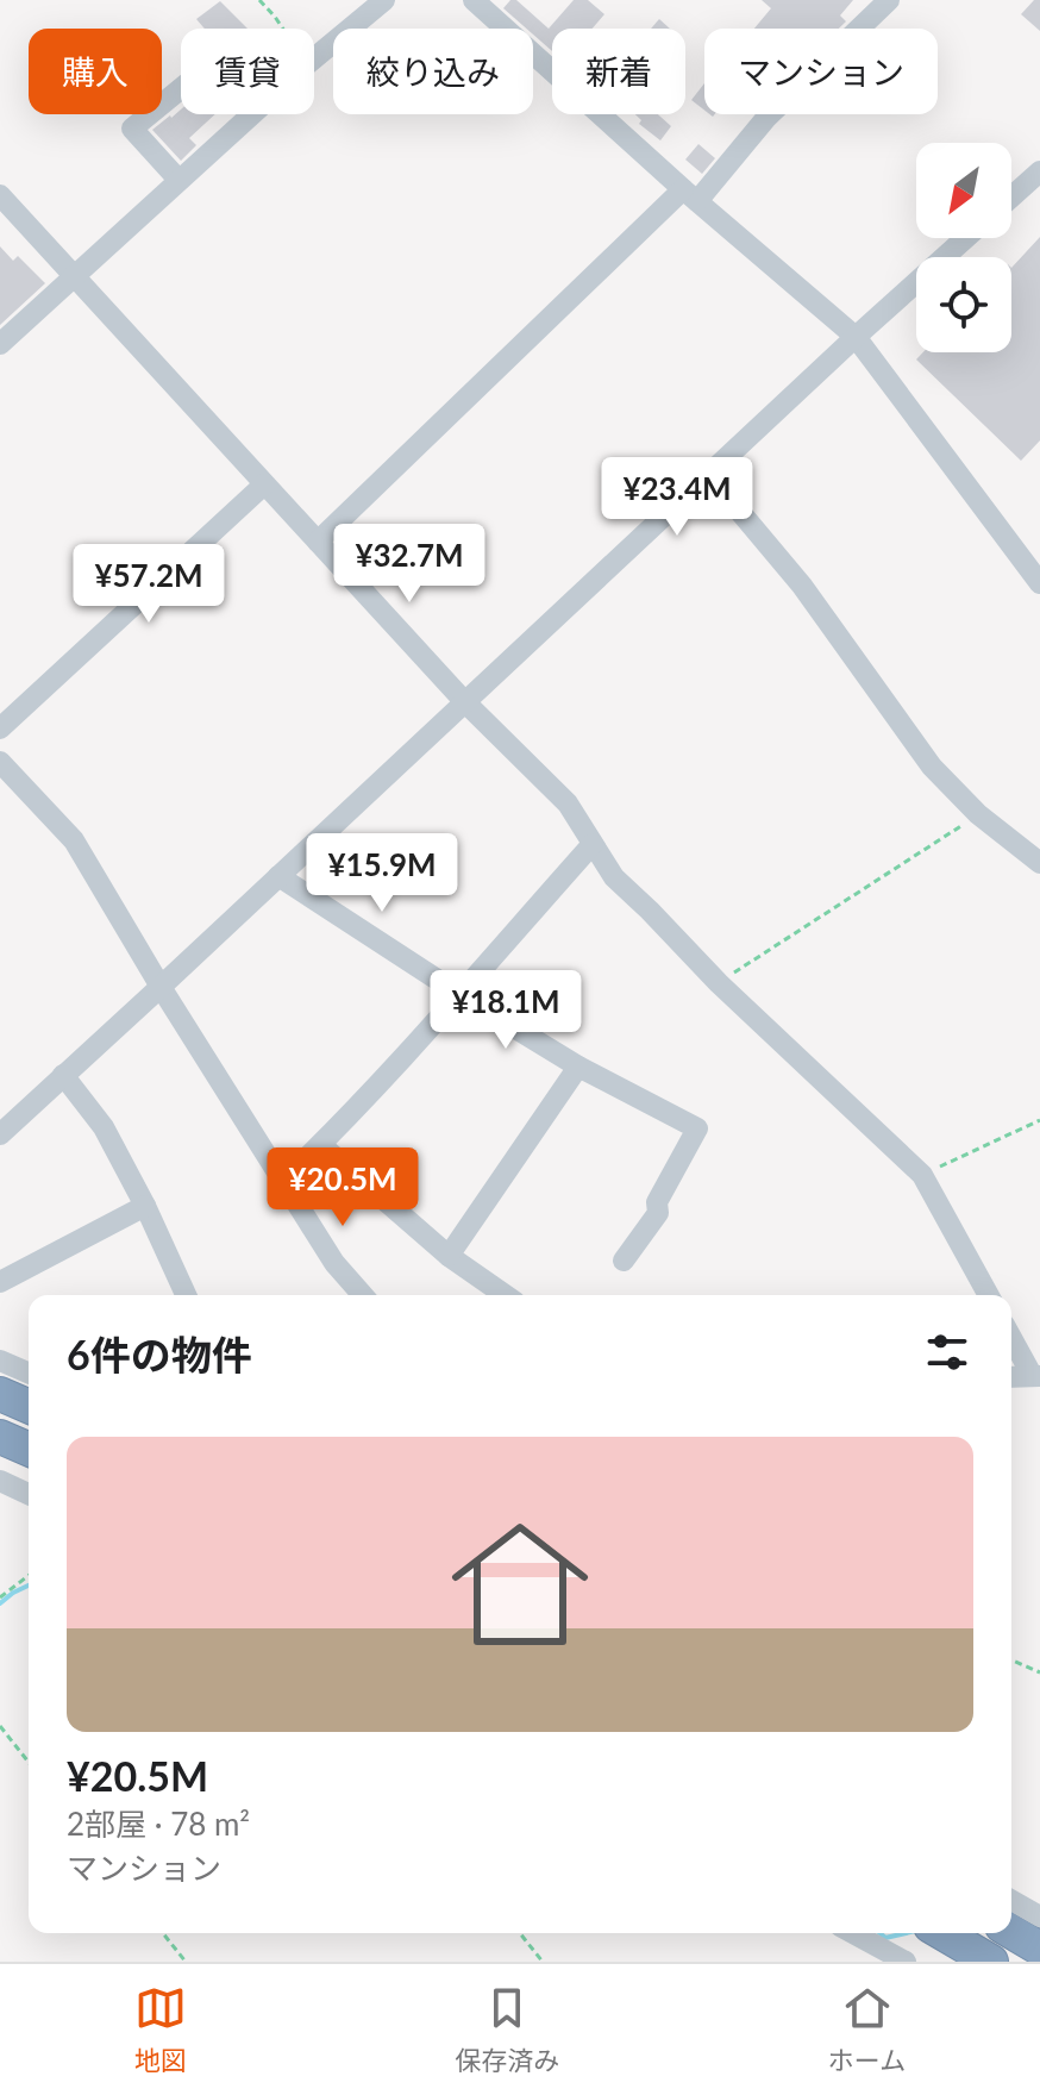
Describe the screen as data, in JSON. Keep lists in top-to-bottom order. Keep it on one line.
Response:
{"north":"bottom left","page":{"chip":["購入","賃貸","絞り込み","新着","マンション"],"price":["¥23.4M","¥32.7M","¥57.2M","¥15.9M","¥18.1M","¥20.5M"],"heading":"6件の物件","list":[{"name":"¥20.5M","note":"2部屋 · 78 m² · マンション"}],"tabs":["地図","保存済み","ホーム"]}}
